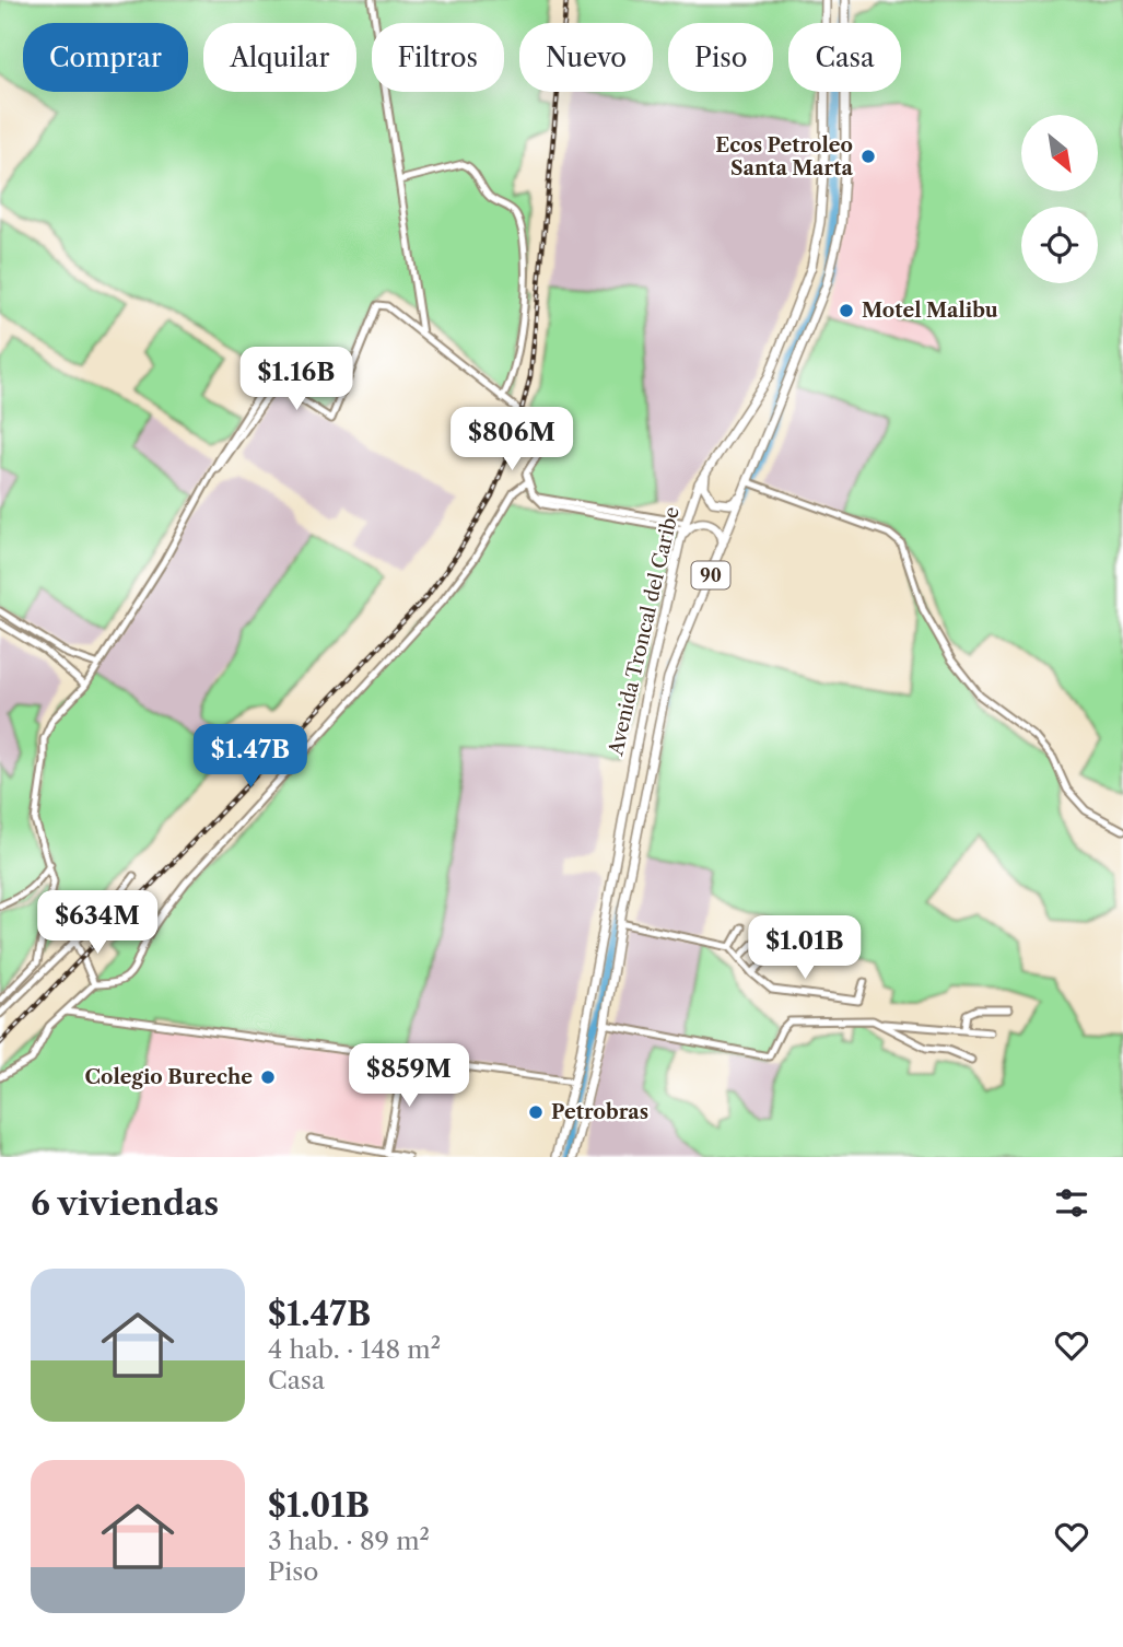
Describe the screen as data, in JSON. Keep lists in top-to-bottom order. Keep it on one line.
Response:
{"streets":{"highway":["90","Avenida Troncal del Caribe"]},"places":["Ecos Petroleo Santa Marta","Motel Malibu","Colegio Bureche","Petrobras"],"north":"bottom right","page":{"chip":["Comprar","Alquilar","Filtros","Nuevo","Piso","Casa"],"price":["$1.16B","$806M","$1.47B","$634M","$1.01B","$859M"],"heading":"6 viviendas","list":[{"name":"$1.47B","note":"4 hab. · 148 m² · Casa"},{"name":"$1.01B","note":"3 hab. · 89 m² · Piso"}]}}
